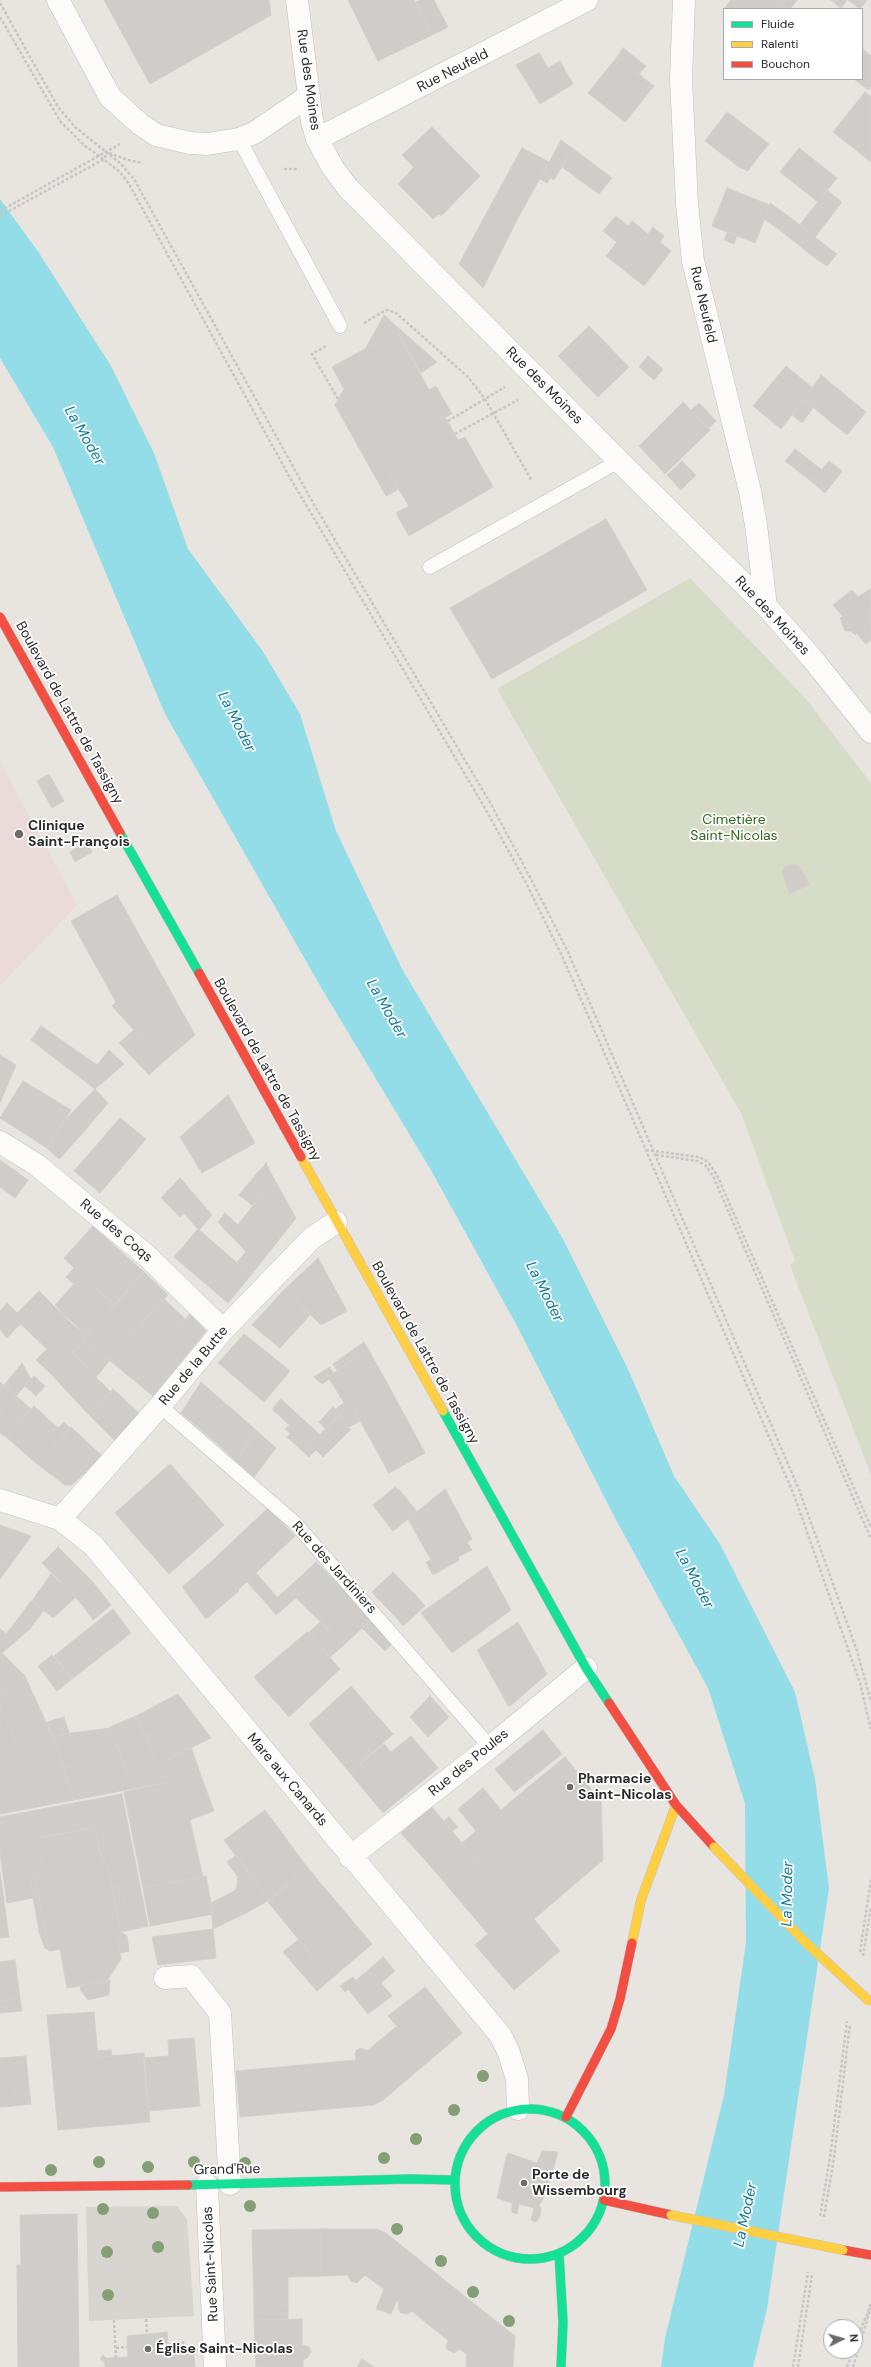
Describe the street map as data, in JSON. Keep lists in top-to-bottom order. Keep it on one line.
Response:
{"streets":{"main road":["Boulevard de Lattre de Tassigny","Grand'Rue"],"street":["Rue Neufeld","Rue des Moines","Rue des Coqs","Rue de la Butte","Rue des Poules","Mare aux Canards","Rue Saint-Nicolas"],"lane":["Rue des Jardiniers"]},"crossings":[["Rue Neufeld","Rue des Moines"],["Boulevard de Lattre de Tassigny","Rue de la Butte"],["Boulevard de Lattre de Tassigny","Rue des Poules"],["Rue des Coqs","Rue de la Butte"],["Rue de la Butte","Rue des Jardiniers"],["Rue de la Butte","Mare aux Canards"],["Rue des Jardiniers","Rue des Poules"],["Rue des Poules","Mare aux Canards"],["Grand'Rue","Rue Saint-Nicolas"]],"water":["La Moder"],"parks":["Cimetière Saint-Nicolas"],"places":["Clinique Saint-François","Pharmacie Saint-Nicolas","Porte de Wissembourg","Église Saint-Nicolas"],"legend":["Fluide","Ralenti","Bouchon"],"north":"right"}
